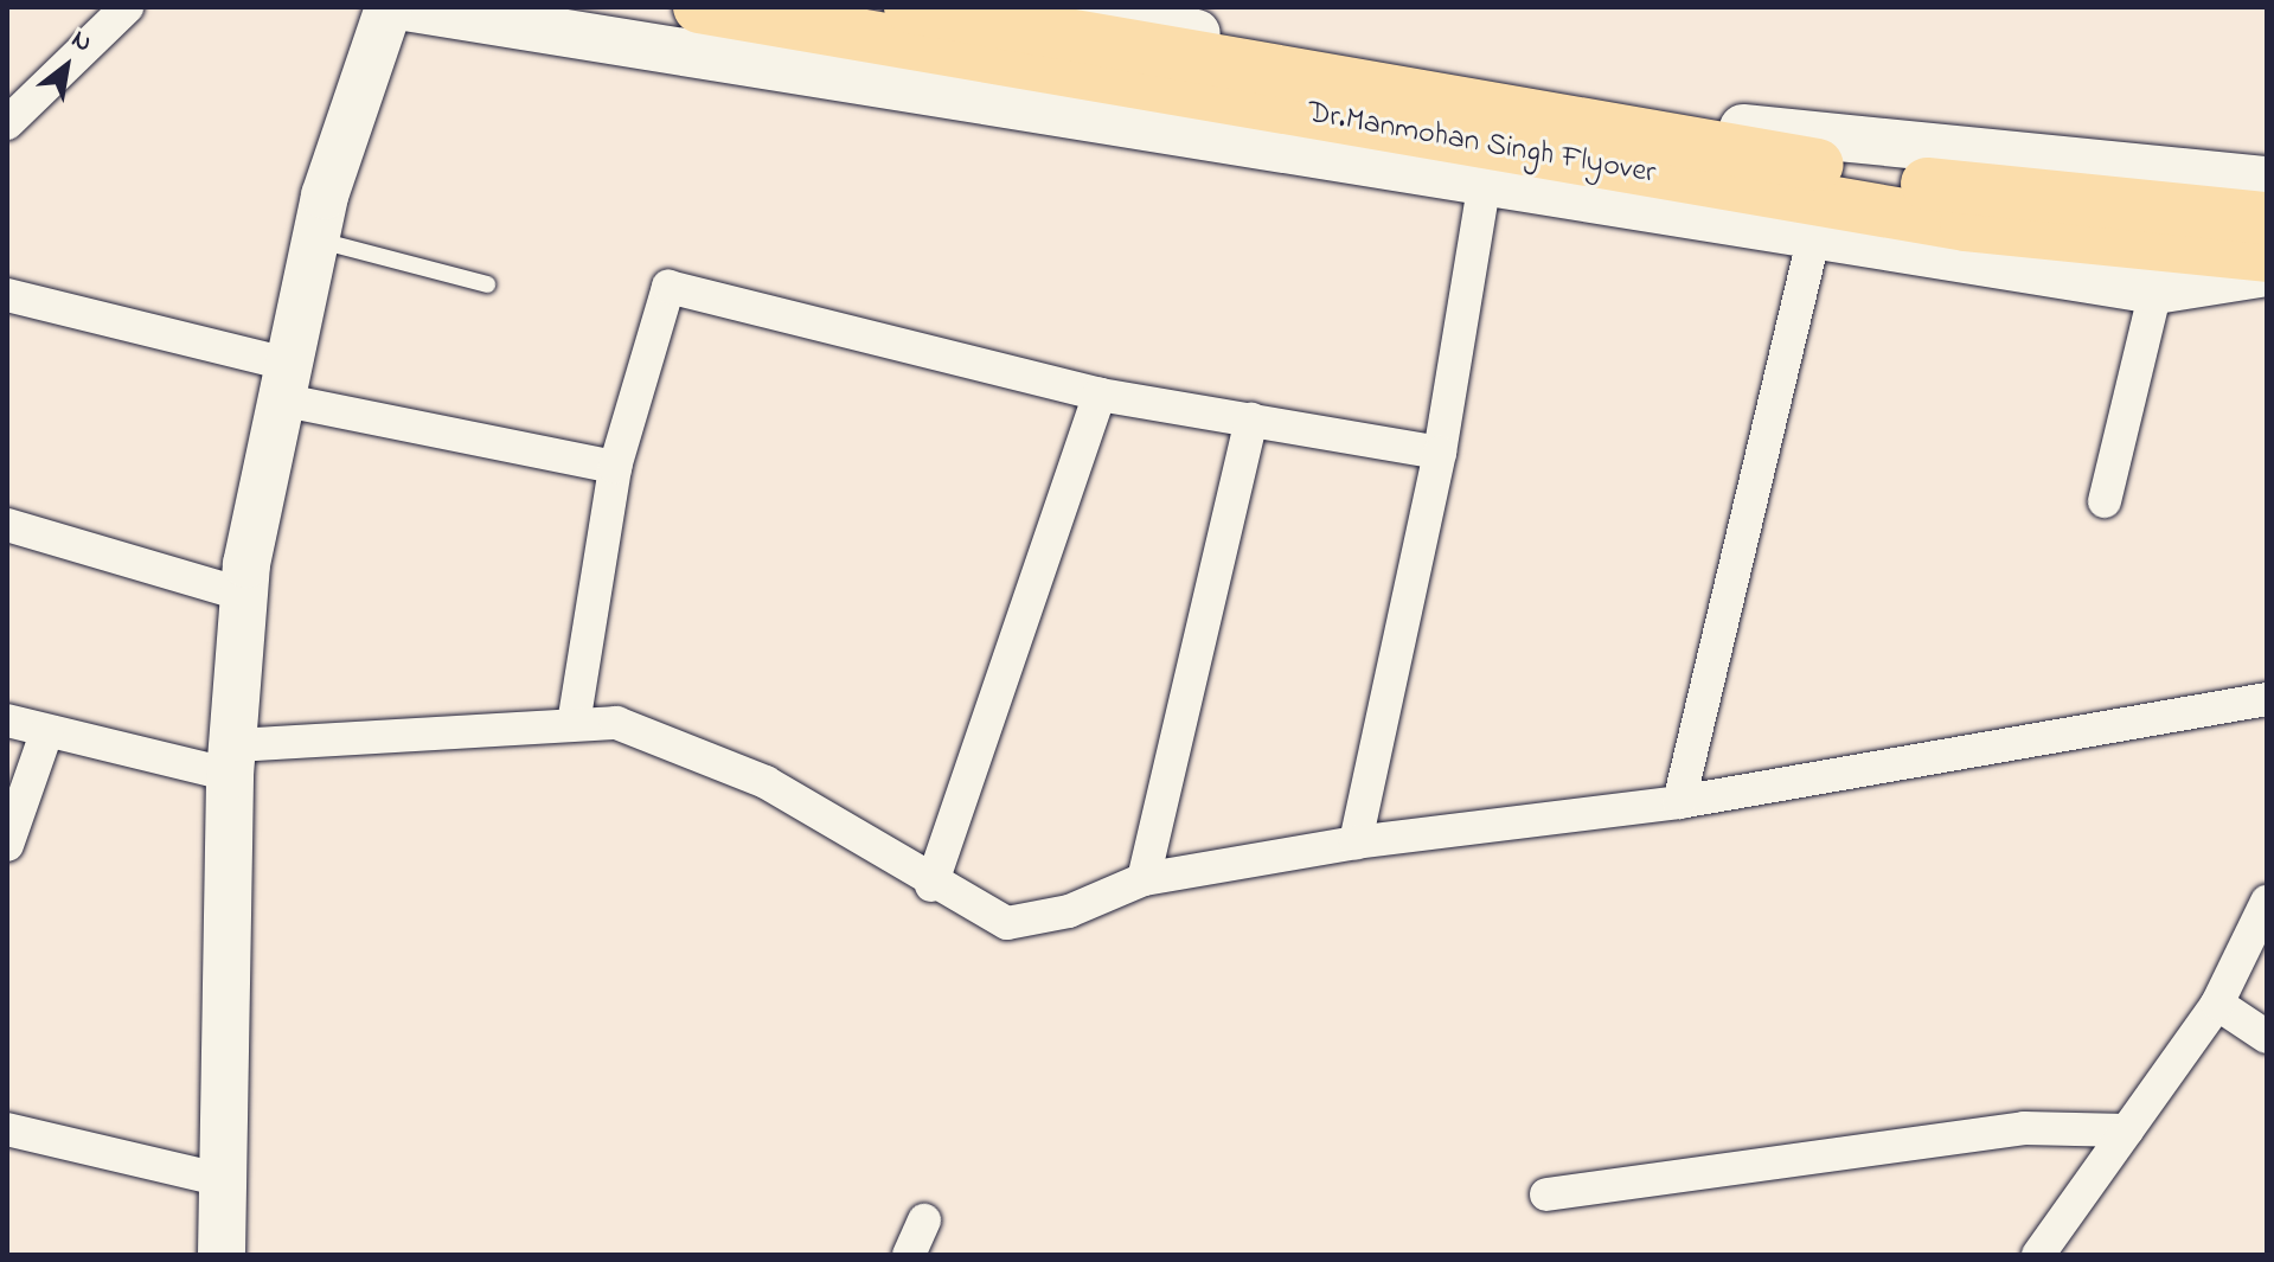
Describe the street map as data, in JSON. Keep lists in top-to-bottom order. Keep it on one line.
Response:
{"streets":{"highway":["Dr.Manmohan Singh Flyover"]},"north":"top right"}
